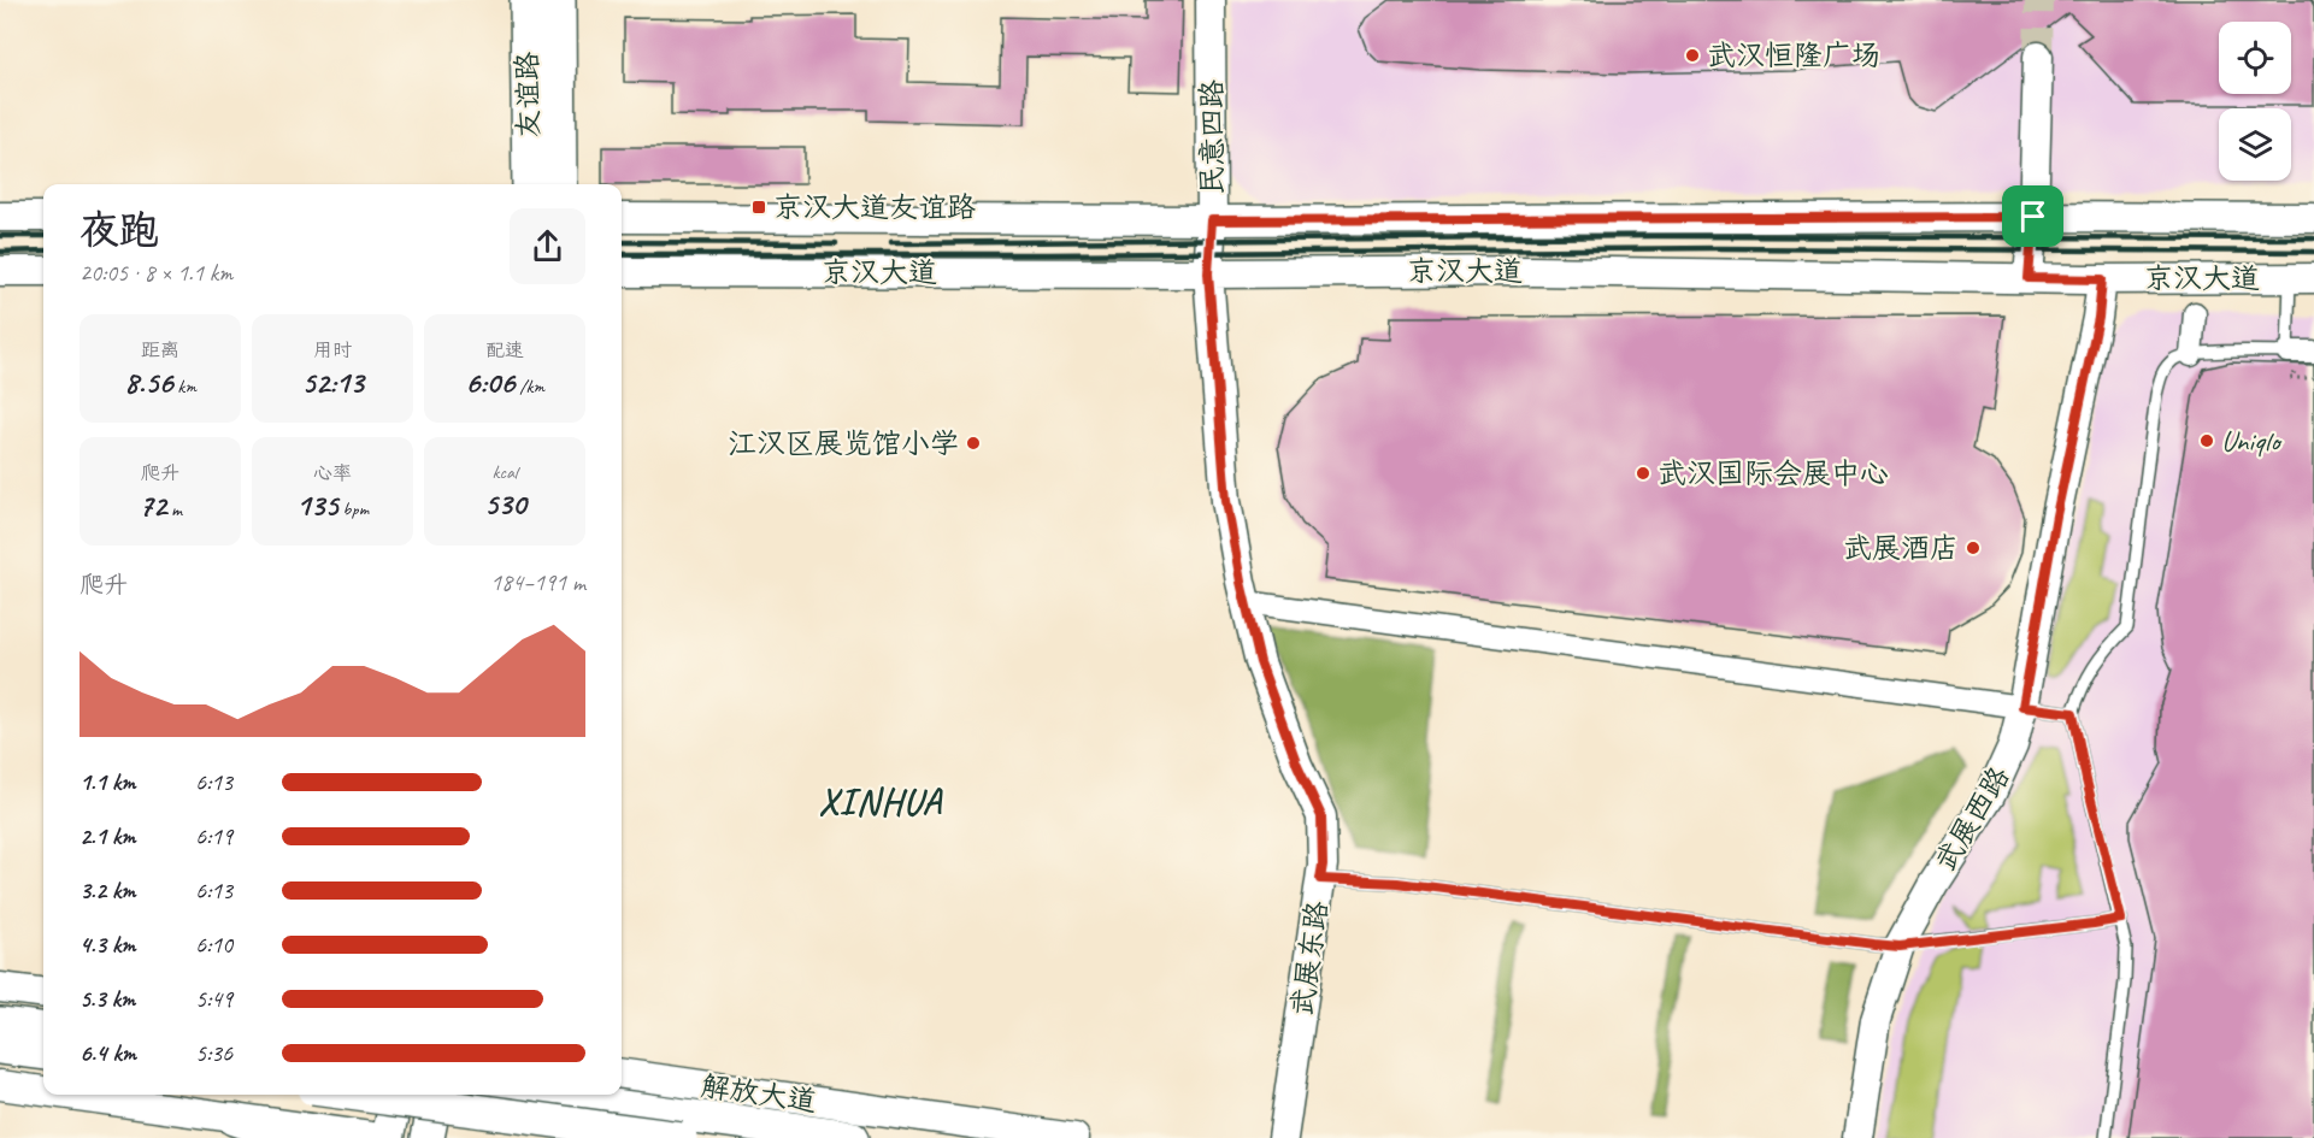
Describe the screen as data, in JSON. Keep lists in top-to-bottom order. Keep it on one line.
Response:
{"streets":{"main road":["友谊路","民意四路","京汉大道","武展西路","武展东路","解放大道"]},"crossings":[["民意四路","京汉大道"],["民意四路","武展东路"],["京汉大道","武展西路"],["京汉大道","武展东路"]],"districts":["XINHUA"],"places":{"other":["武汉恒隆广场","Uniqlo","江汉区展览馆小学","武汉国际会展中心","武展酒店"],"transit":["京汉大道友谊路"]},"page":{"heading":["夜跑","20:05 · 8 × 1.1 km"],"stats":[["距离","8.56 km"],["用时","52:13"],["配速","6:06 /km"],["爬升","72 m"],["心率","135 bpm"],["kcal","530"]],"chart":["爬升","184–191 m"],"list":[{"name":"1.1 km","note":"6:13"},{"name":"2.1 km","note":"6:19"},{"name":"3.2 km","note":"6:13"},{"name":"4.3 km","note":"6:10"},{"name":"5.3 km","note":"5:49"},{"name":"6.4 km","note":"5:36"}]}}
